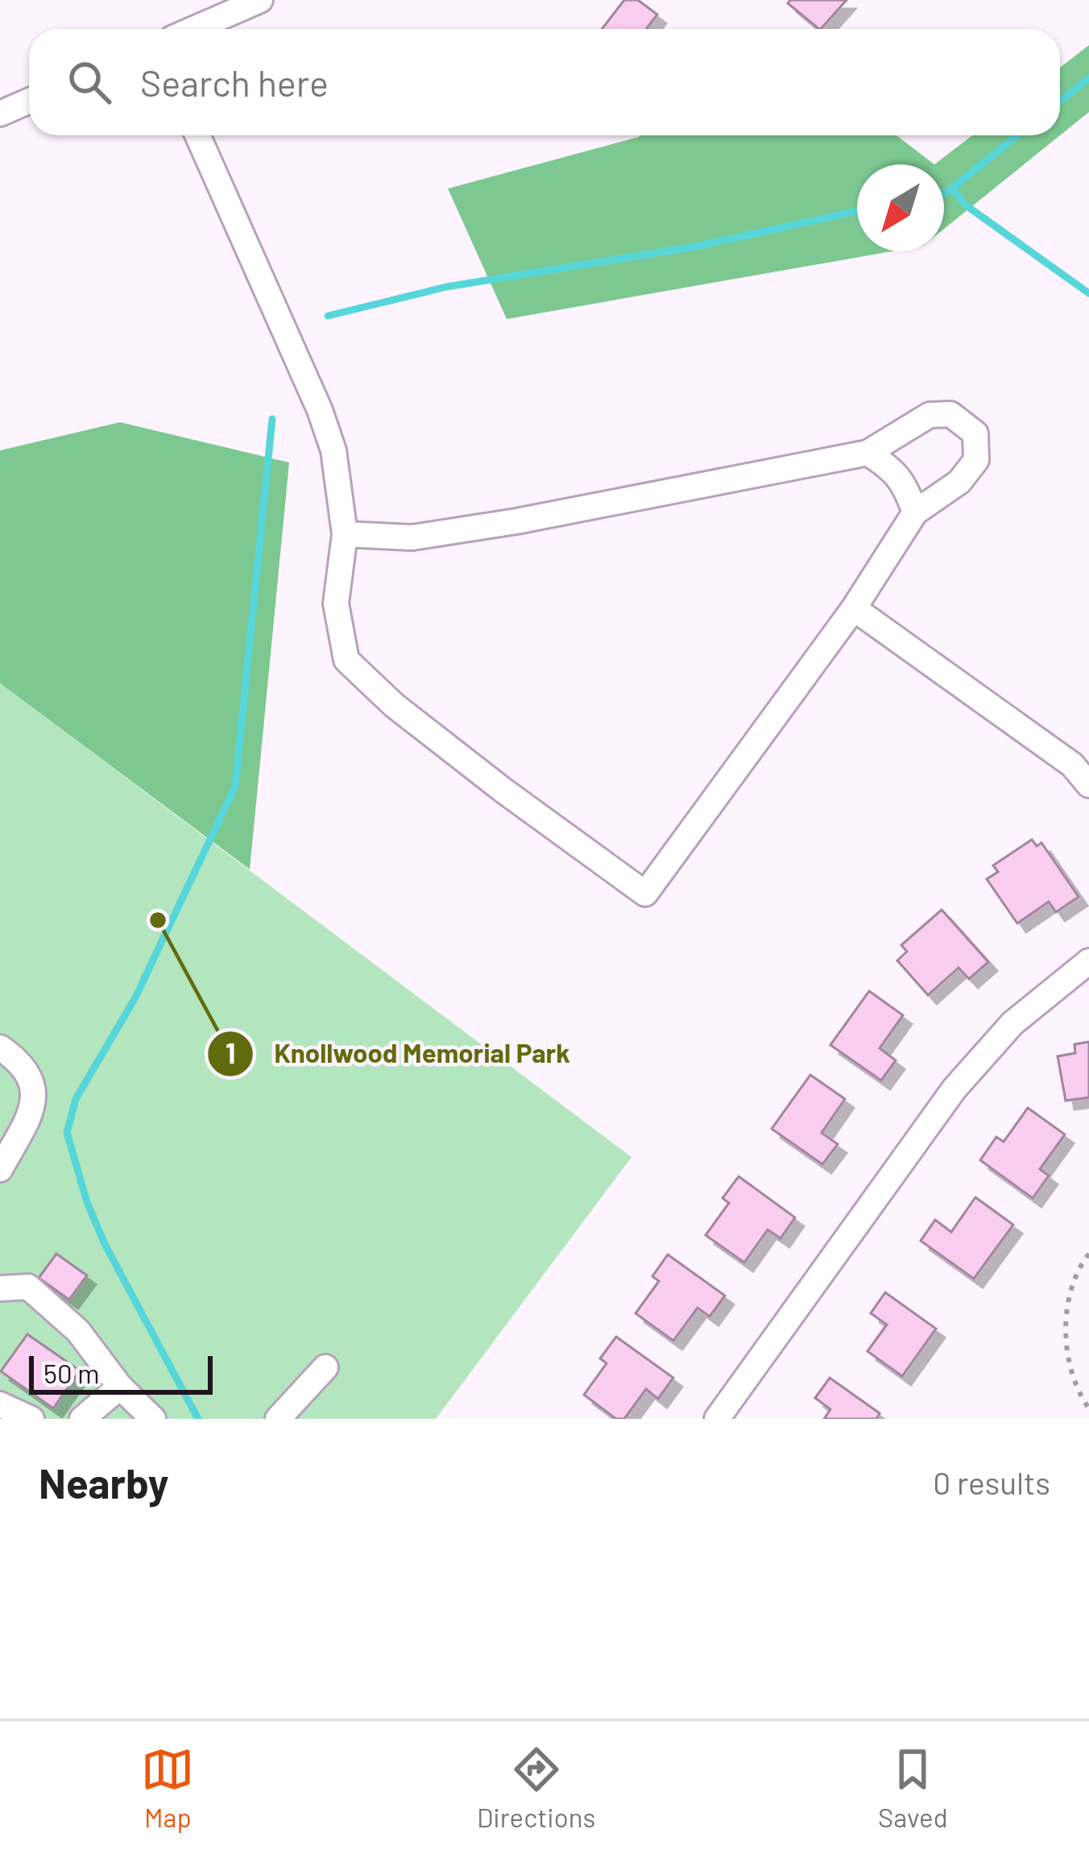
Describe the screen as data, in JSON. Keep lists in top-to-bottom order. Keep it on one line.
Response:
{"places":["Knollwood Memorial Park"],"scale_bar":"50 m","north":"bottom left","page":{"search":"Search here","scale":"50 m","heading":["Nearby","0 results"],"nav":["Map","Directions","Saved"]}}
